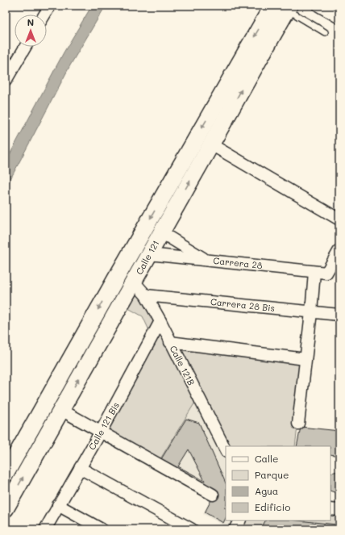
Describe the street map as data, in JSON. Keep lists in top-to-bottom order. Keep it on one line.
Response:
{"streets":{"street":["Calle 121","Carrera 28","Carrera 28 Bis","Calle 121B","Calle 121 Bis"]},"crossings":[["Calle 121","Carrera 28"],["Calle 121","Calle 121B"],["Carrera 28 Bis","Calle 121B"],["Calle 121B","Calle 121 Bis"]],"legend":["Calle","Parque","Agua","Edificio"],"north":"top"}
